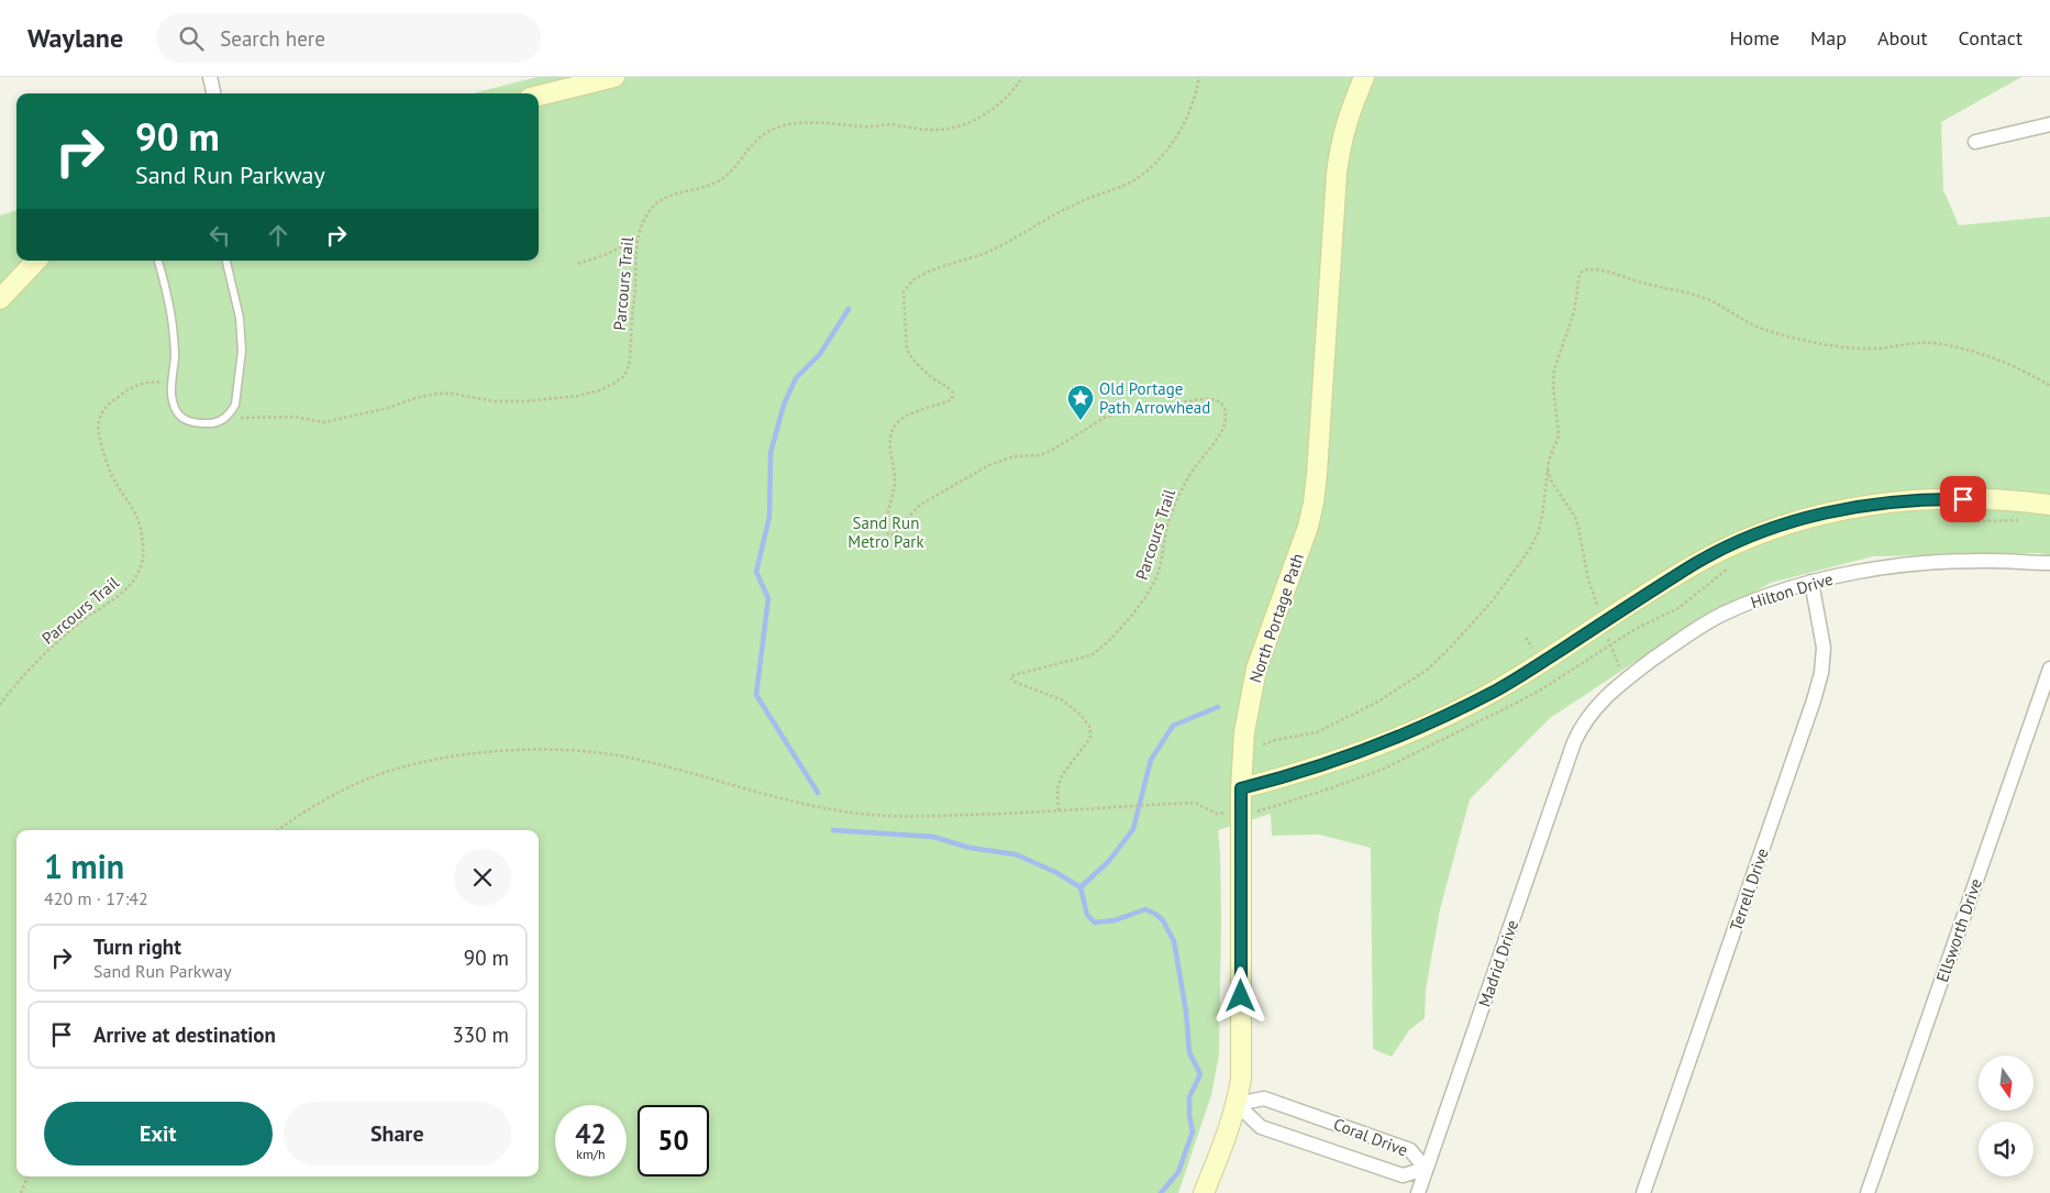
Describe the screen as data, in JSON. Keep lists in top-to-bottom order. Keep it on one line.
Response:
{"streets":{"main road":["North Portage Path"],"street":["Hilton Drive","Terrell Drive","Ellsworth Drive","Madrid Drive","Coral Drive"],"path":["Parcours Trail"]},"crossings":[["Hilton Drive","Terrell Drive"],["Hilton Drive","Madrid Drive"],["North Portage Path","Coral Drive"],["Madrid Drive","Coral Drive"]],"parks":["Sand Run Metro Park"],"places":{"place":["Old Portage Path Arrowhead"]},"north":"bottom","page":{"header":"Waylane","search":"Search here","nav":["Home","Map","About","Contact"],"turn":["90 m","Sand Run Parkway"],"heading":["1 min","420 m · 17:42"],"list":[{"name":"Turn right","note":"Sand Run Parkway","value":"90 m"},{"name":"Arrive at destination","value":"330 m"}],"buttons":["Exit","Share"],"speed":"42 km/h","limit":"50"}}
